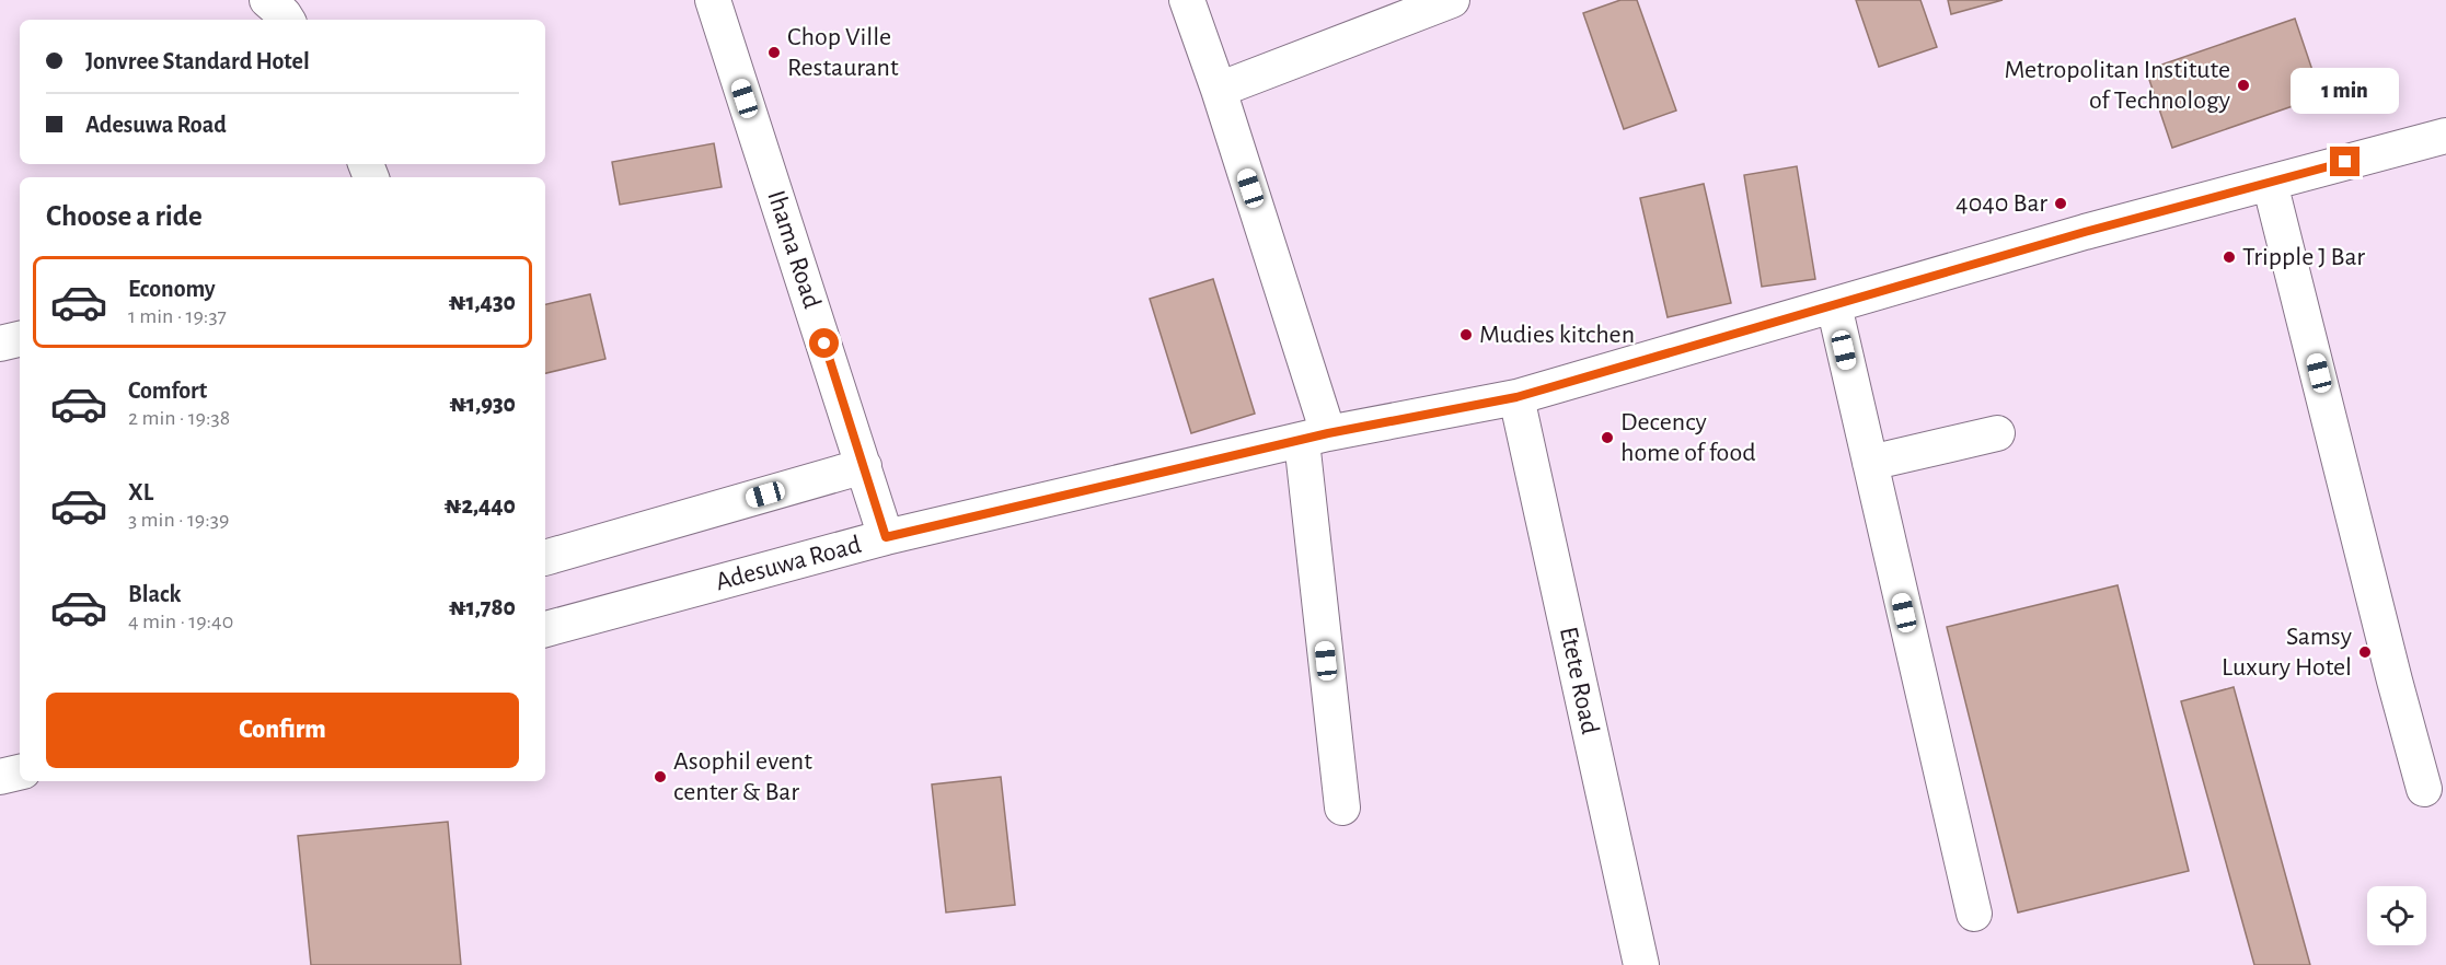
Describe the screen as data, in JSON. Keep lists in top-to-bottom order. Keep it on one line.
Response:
{"streets":{"street":["Ihama Road","Adesuwa Road","Etete Road"]},"crossings":[["Ihama Road","Adesuwa Road"],["Adesuwa Road","Etete Road"]],"places":["Chop Ville Restaurant","Metropolitan Institute of Technology","4040 Bar","Tripple J Bar","Mudies kitchen","Decency home of food","Samsy Luxury Hotel","Asophil event center & Bar"],"page":{"banner":["Jonvree Standard Hotel","Adesuwa Road"],"bubble":"1 min","heading":"Choose a ride","list":[{"name":"Economy","note":"1 min · 19:37","value":"₦1,430"},{"name":"Comfort","note":"2 min · 19:38","value":"₦1,930"},{"name":"XL","note":"3 min · 19:39","value":"₦2,440"},{"name":"Black","note":"4 min · 19:40","value":"₦1,780"}],"buttons":"Confirm"}}
